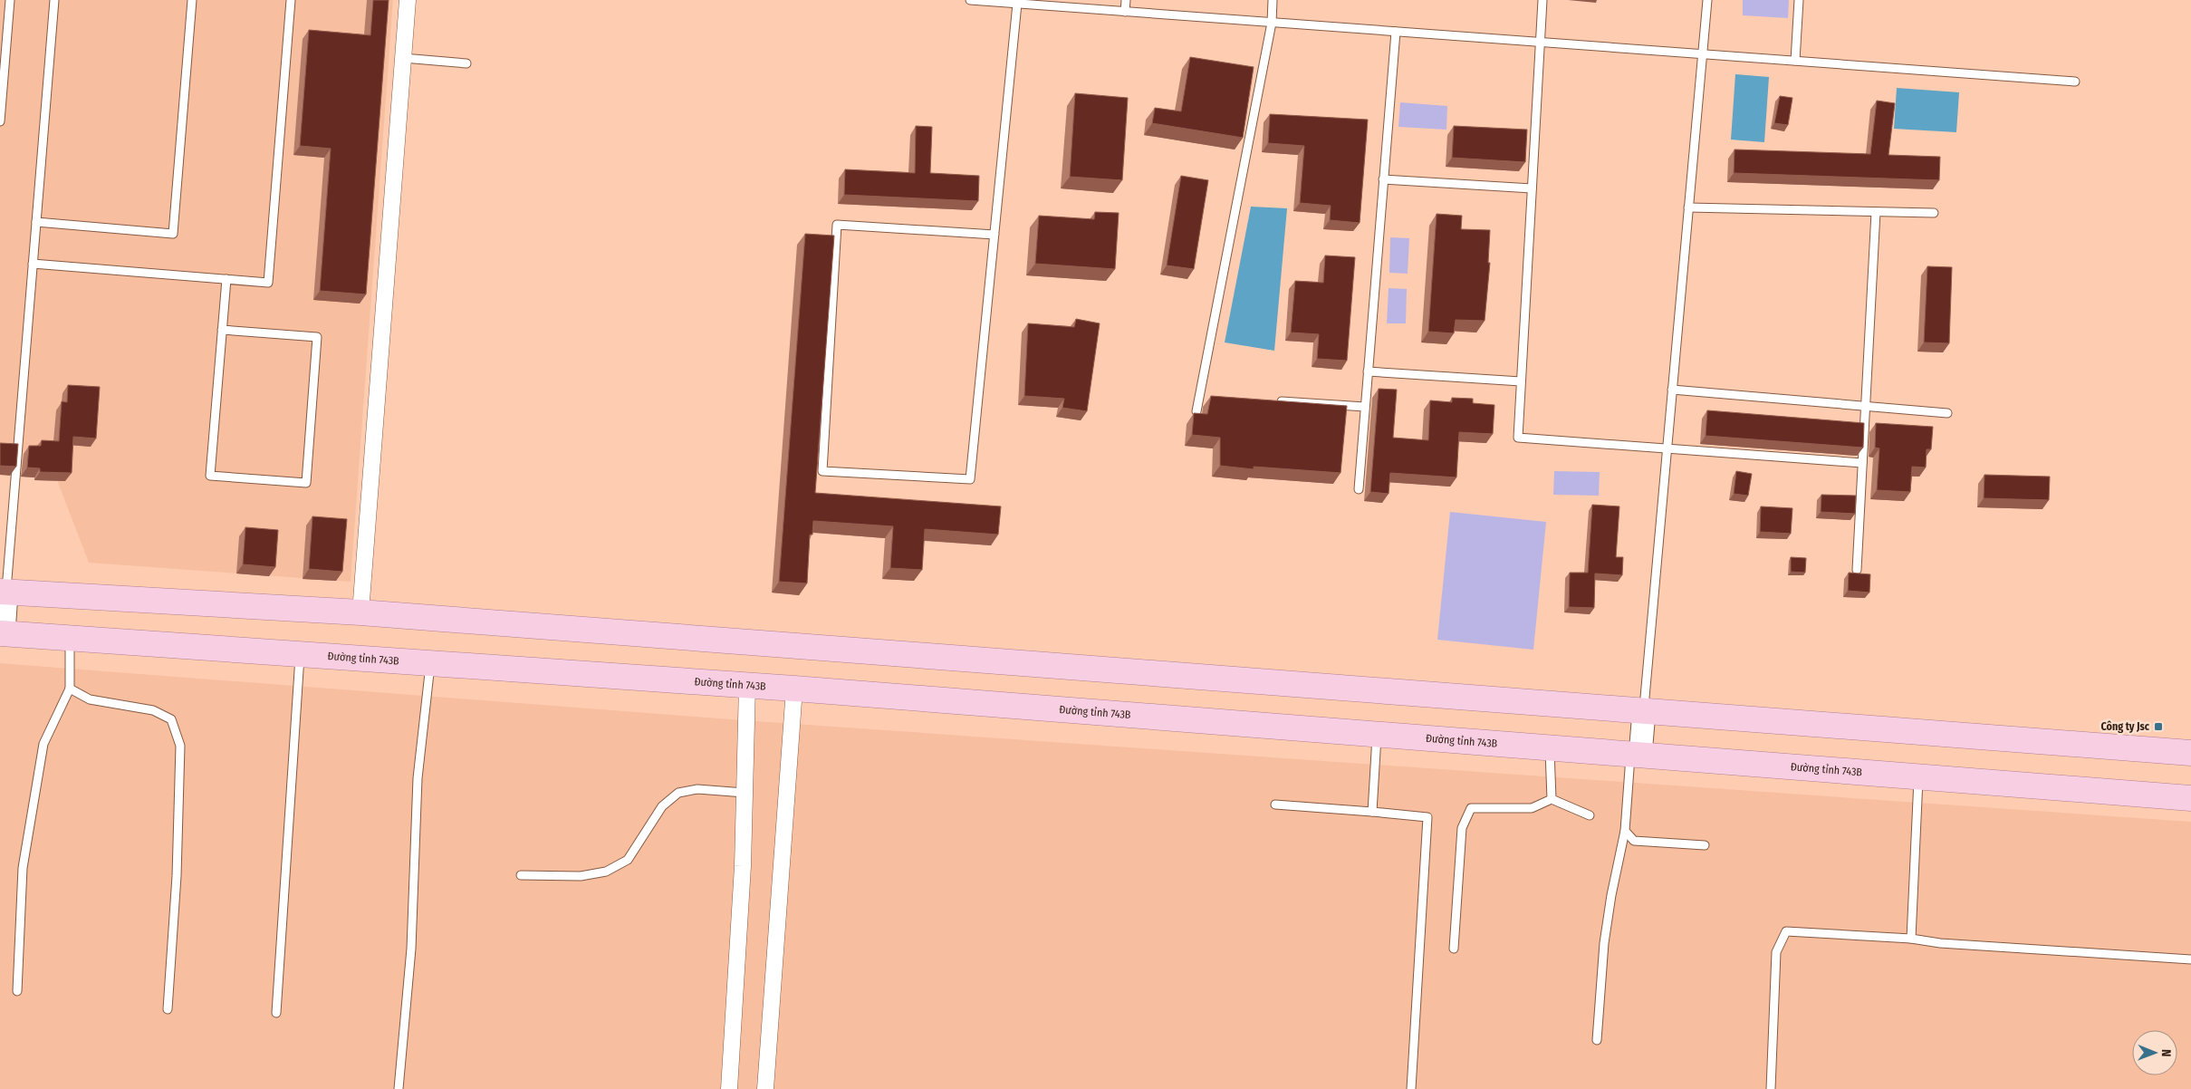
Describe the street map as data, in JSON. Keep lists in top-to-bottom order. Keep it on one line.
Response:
{"streets":{"main road":["Đường tỉnh 743B"]},"places":{"transit":["Công ty Jsc"]},"north":"right"}
